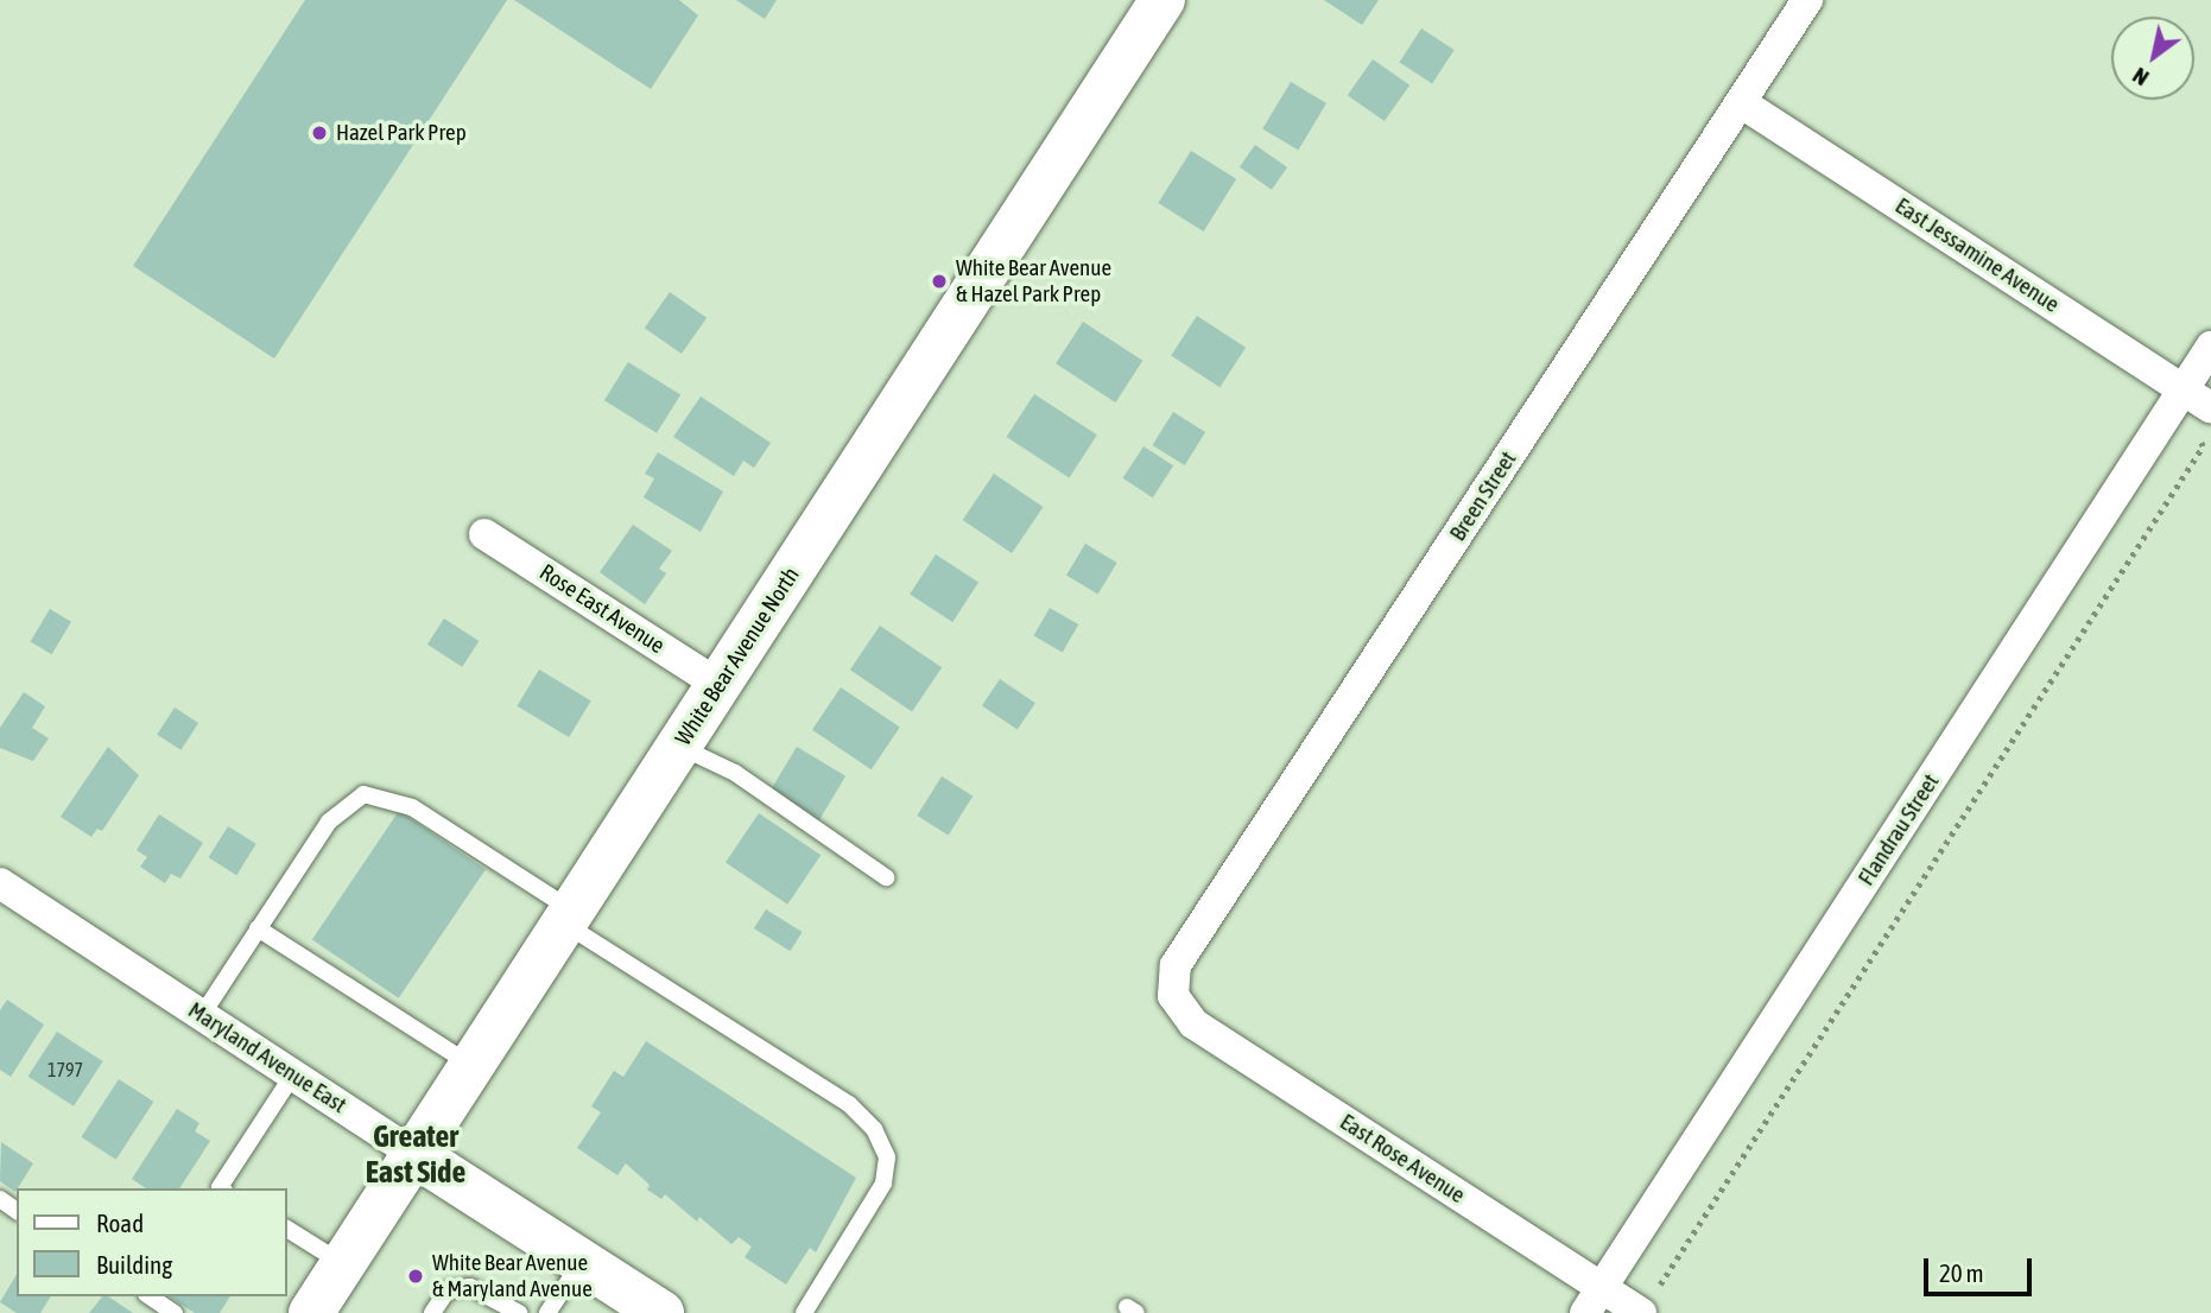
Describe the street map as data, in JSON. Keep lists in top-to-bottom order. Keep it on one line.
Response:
{"streets":{"main road":["White Bear Avenue North","Maryland Avenue East"],"street":["East Jessamine Avenue","Breen Street","Rose East Avenue","Flandrau Street","East Rose Avenue"]},"crossings":[["East Jessamine Avenue","Breen Street"],["East Jessamine Avenue","Flandrau Street"],["Breen Street","East Rose Avenue"],["Rose East Avenue","White Bear Avenue North"],["White Bear Avenue North","Maryland Avenue East"],["Flandrau Street","East Rose Avenue"]],"districts":["Greater East Side"],"places":["Hazel Park Prep","White Bear Avenue & Hazel Park Prep","White Bear Avenue & Maryland Avenue"],"house_numbers":["1797"],"legend":["Road","Building"],"scale_bar":"20 m","north":"bottom left"}
